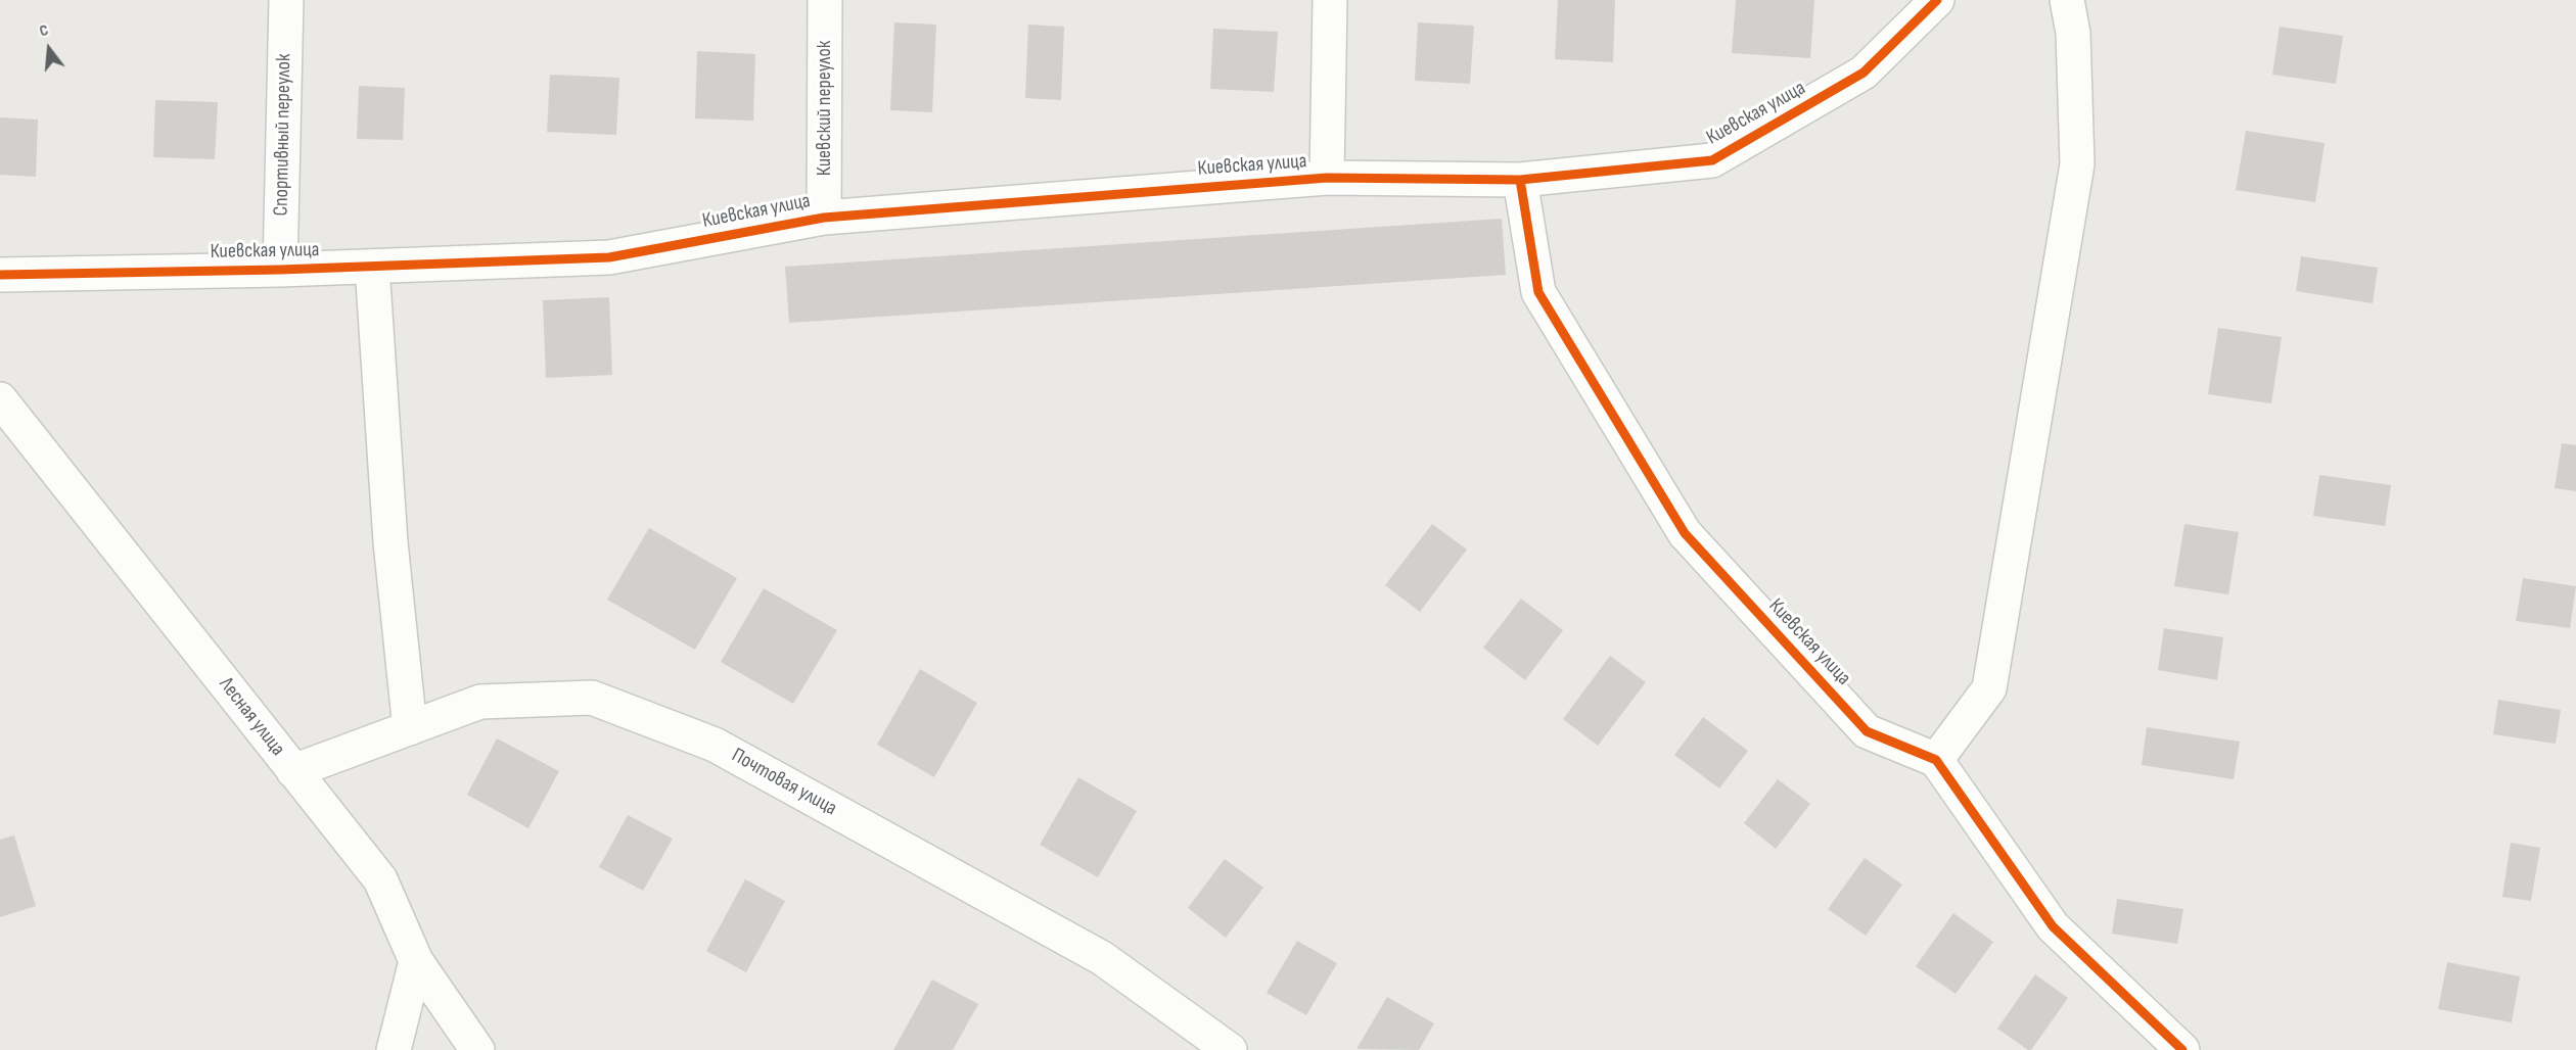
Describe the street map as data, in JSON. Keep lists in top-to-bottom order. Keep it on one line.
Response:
{"streets":{"street":["Киевский переулок","Киевская улица","Спортивный переулок","Лесная улица","Почтовая улица"]},"crossings":[["Киевский переулок","Киевская улица"],["Киевская улица","Спортивный переулок"],["Лесная улица","Почтовая улица"]],"north":"top"}
